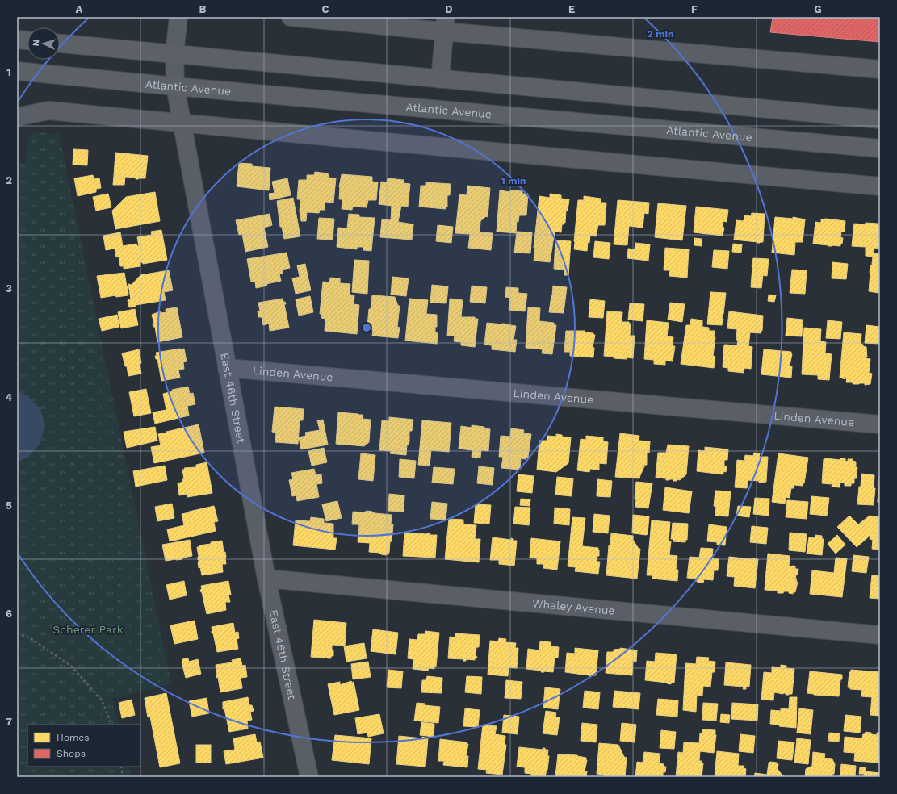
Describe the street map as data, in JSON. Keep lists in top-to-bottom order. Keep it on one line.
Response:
{"streets":{"main road":["Atlantic Avenue"],"street":["Linden Avenue","East 46th Street","Whaley Avenue"]},"crossings":[["Atlantic Avenue","East 46th Street"],["Linden Avenue","East 46th Street"],["East 46th Street","Whaley Avenue"]],"parks":["Scherer Park"],"legend":["Homes","Shops"],"north":"left","grid":{"columns":["A","B","C","D","E","F","G"],"rows":["1","2","3","4","5","6","7"]},"rings":["2 min","1 min"]}
